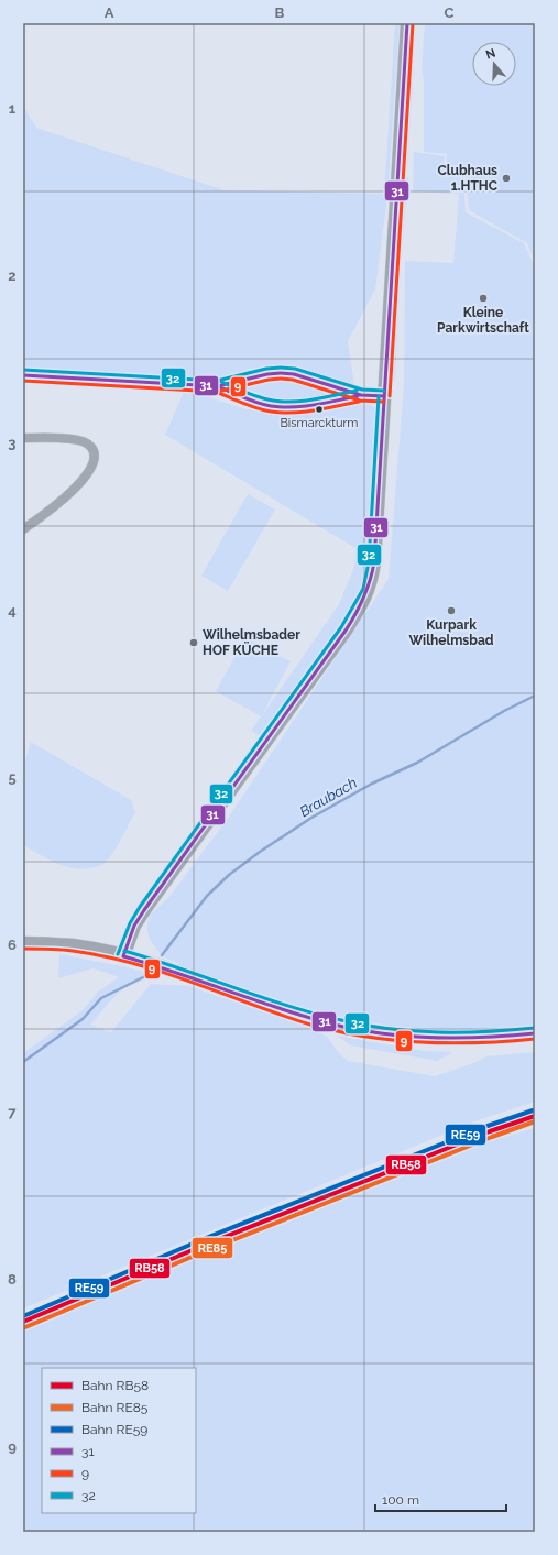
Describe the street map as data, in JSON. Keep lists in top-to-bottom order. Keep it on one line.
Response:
{"water":["Braubach"],"places":["Clubhaus 1.HTHC","Kleine Parkwirtschaft","Bismarckturm","Kurpark Wilhelmsbad","Wilhelmsbader HOF KÜCHE"],"lines":["transit line 31","transit line 9","transit line 32","rail line RE59","rail line RB58","rail line RE85"],"legend":["Bahn RB58","Bahn RE85","Bahn RE59","31","9","32"],"scale_bar":"100 m","north":"top","grid":{"columns":["A","B","C"],"rows":["1","2","3","4","5","6","7","8","9"]}}
